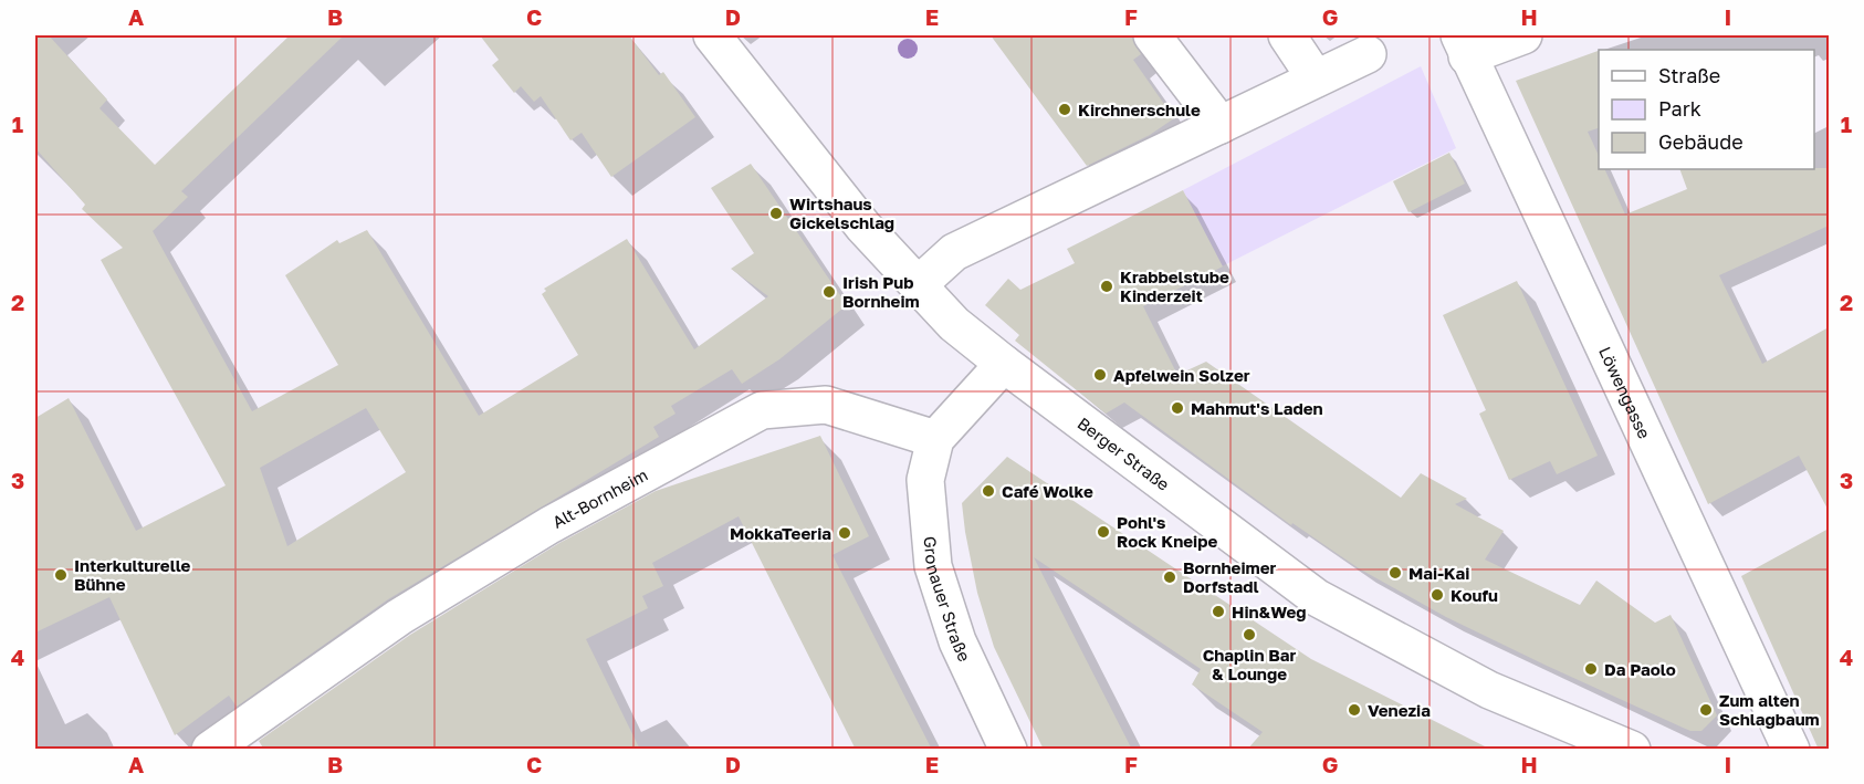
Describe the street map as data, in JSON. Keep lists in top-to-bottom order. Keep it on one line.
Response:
{"streets":{"street":["Löwengasse","Berger Straße","Alt-Bornheim","Gronauer Straße"]},"crossings":[["Alt-Bornheim","Gronauer Straße"]],"places":["Kirchnerschule","Wirtshaus Gickelschlag","Krabbelstube Kinderzeit","Irish Pub Bornheim","Apfelwein Solzer","Mahmut's Laden","Café Wolke","Pohl's Rock Kneipe","MokkaTeeria","Mai-Kai","Interkulturelle Bühne","Bornheimer Dorfstadl","Koufu","Hin&Weg","Chaplin Bar & Lounge","Da Paolo","Venezia","Zum alten Schlagbaum"],"legend":["Straße","Park","Gebäude"],"grid":{"columns":["A","B","C","D","E","F","G","H","I"],"rows":["1","2","3","4"]}}
